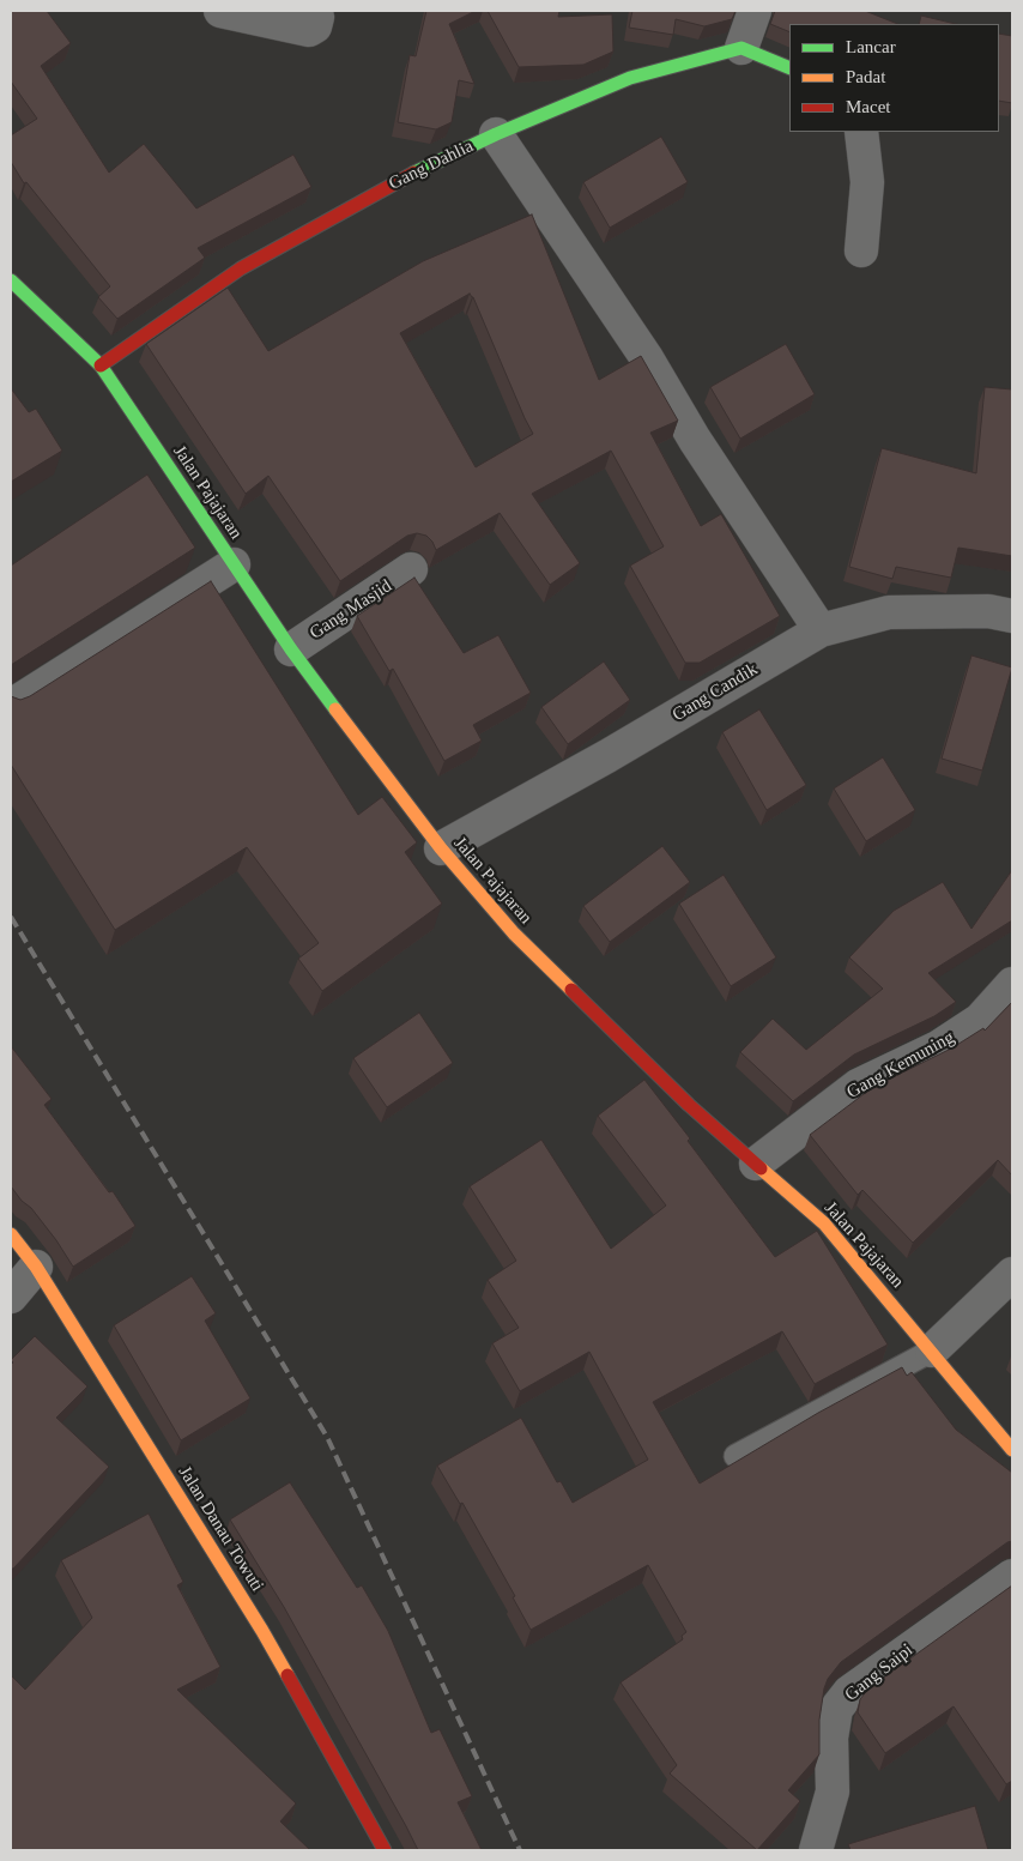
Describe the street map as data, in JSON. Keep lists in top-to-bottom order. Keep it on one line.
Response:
{"streets":{"main road":["Gang Dahlia","Jalan Pajajaran","Jalan Danau Towuti"],"street":["Gang Masjid","Gang Candik","Gang Kemuning","Gang Saipi"]},"crossings":[["Gang Dahlia","Jalan Pajajaran"],["Jalan Pajajaran","Gang Masjid"],["Jalan Pajajaran","Gang Candik"],["Jalan Pajajaran","Gang Kemuning"]],"legend":["Lancar","Padat","Macet"]}
